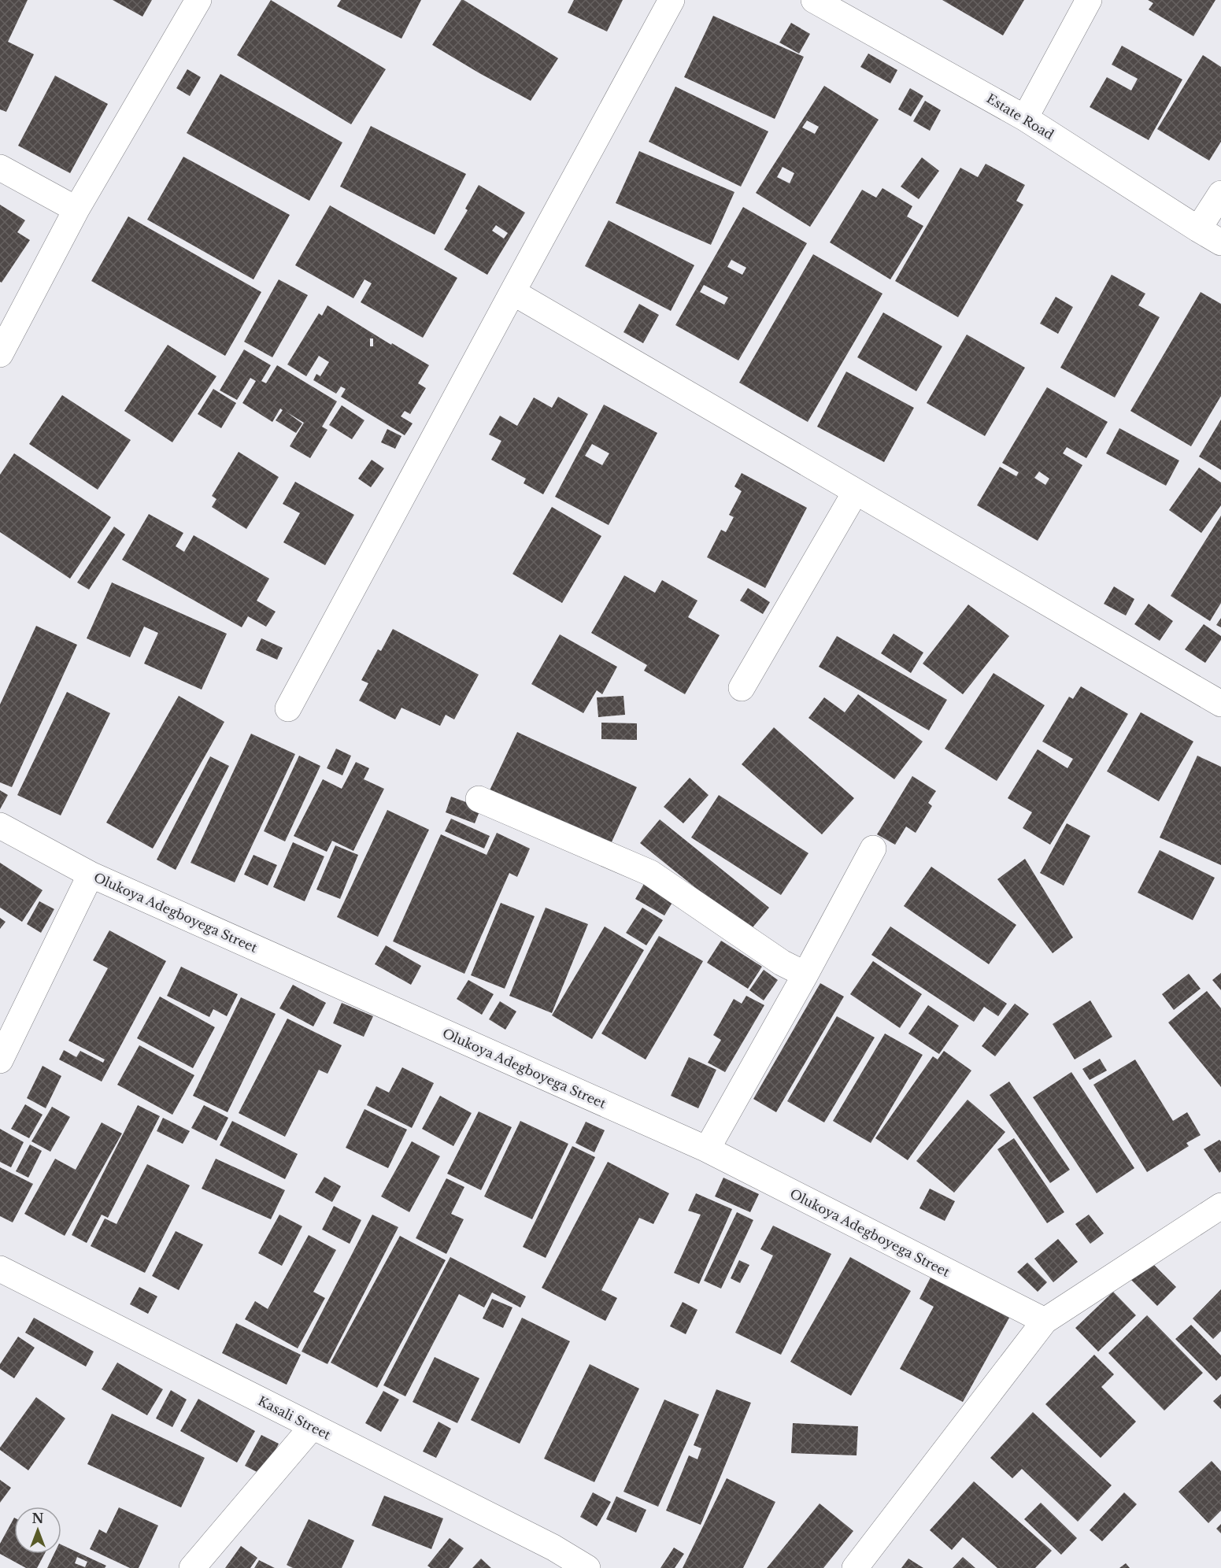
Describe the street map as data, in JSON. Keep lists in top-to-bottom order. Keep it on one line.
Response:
{"streets":{"street":["Estate Road","Olukoya Adegboyega Street","Kasali Street"]},"north":"top"}
